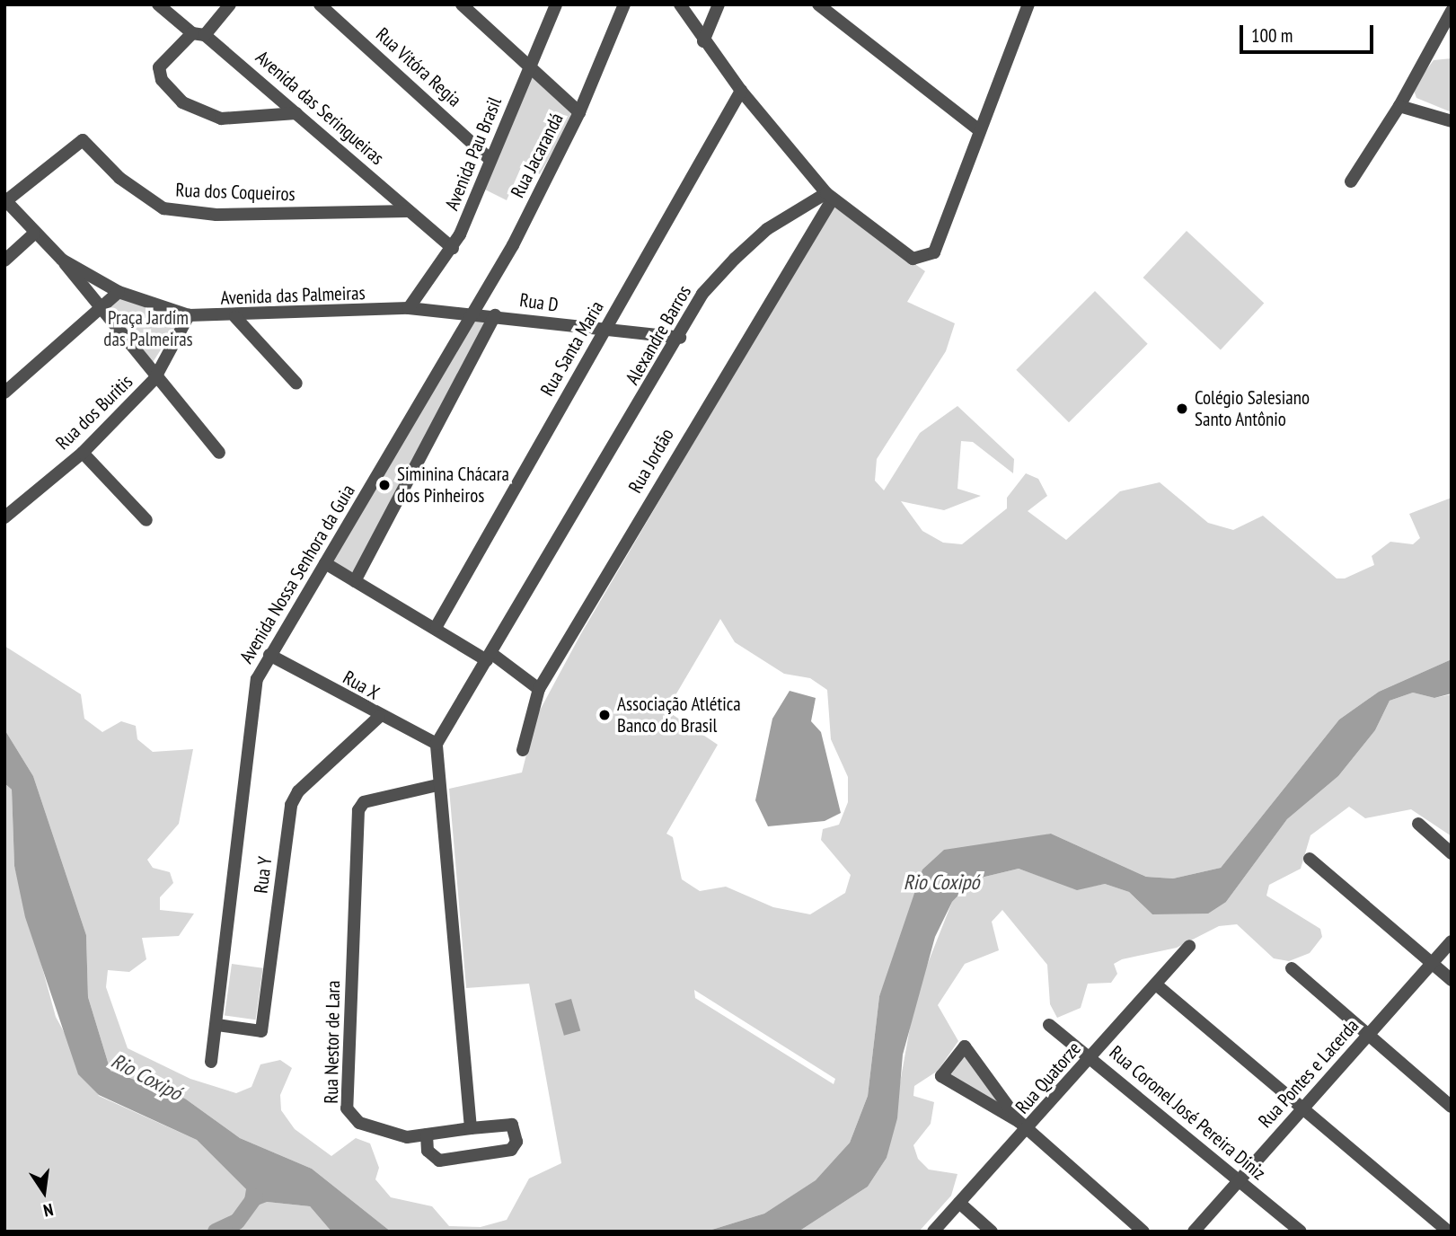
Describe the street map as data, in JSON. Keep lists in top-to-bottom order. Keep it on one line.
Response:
{"streets":{"street":["Rua Vitóra Regia","Avenida das Seringueiras","Avenida Pau Brasil","Rua Jacarandá","Rua dos Coqueiros","Avenida das Palmeiras","Rua D","Alexandre Barros","Rua Santa Maria","Rua dos Buritis","Rua Jordão","Avenida Nossa Senhora da Guia","Rua X","Rua Y","Rua Nestor de Lara","Rua Pontes e Lacerda","Rua Quatorze","Rua Coronel José Pereira Diniz"]},"crossings":[["Rua Vitóra Regia","Avenida Pau Brasil"],["Avenida das Seringueiras","Avenida Pau Brasil"],["Avenida das Seringueiras","Rua dos Coqueiros"],["Avenida Pau Brasil","Avenida das Palmeiras"],["Rua Jacarandá","Avenida das Palmeiras"],["Rua Jacarandá","Rua D"],["Rua Jacarandá","Avenida Nossa Senhora da Guia"],["Rua dos Coqueiros","Avenida das Palmeiras"],["Avenida das Palmeiras","Rua D"],["Avenida das Palmeiras","Rua dos Buritis"],["Avenida das Palmeiras","Avenida Nossa Senhora da Guia"],["Rua D","Alexandre Barros"],["Rua D","Rua Santa Maria"],["Rua D","Avenida Nossa Senhora da Guia"],["Alexandre Barros","Rua Jordão"],["Alexandre Barros","Rua X"],["Avenida Nossa Senhora da Guia","Rua X"],["Avenida Nossa Senhora da Guia","Rua Y"],["Rua X","Rua Y"],["Rua Pontes e Lacerda","Rua Coronel José Pereira Diniz"],["Rua Quatorze","Rua Coronel José Pereira Diniz"]],"water":["Rio Coxipó"],"parks":["Praça Jardim das Palmeiras"],"places":["Colégio Salesiano Santo Antônio","Siminina Chácara dos Pinheiros","Associação Atlética Banco do Brasil"],"scale_bar":"100 m","north":"bottom"}
